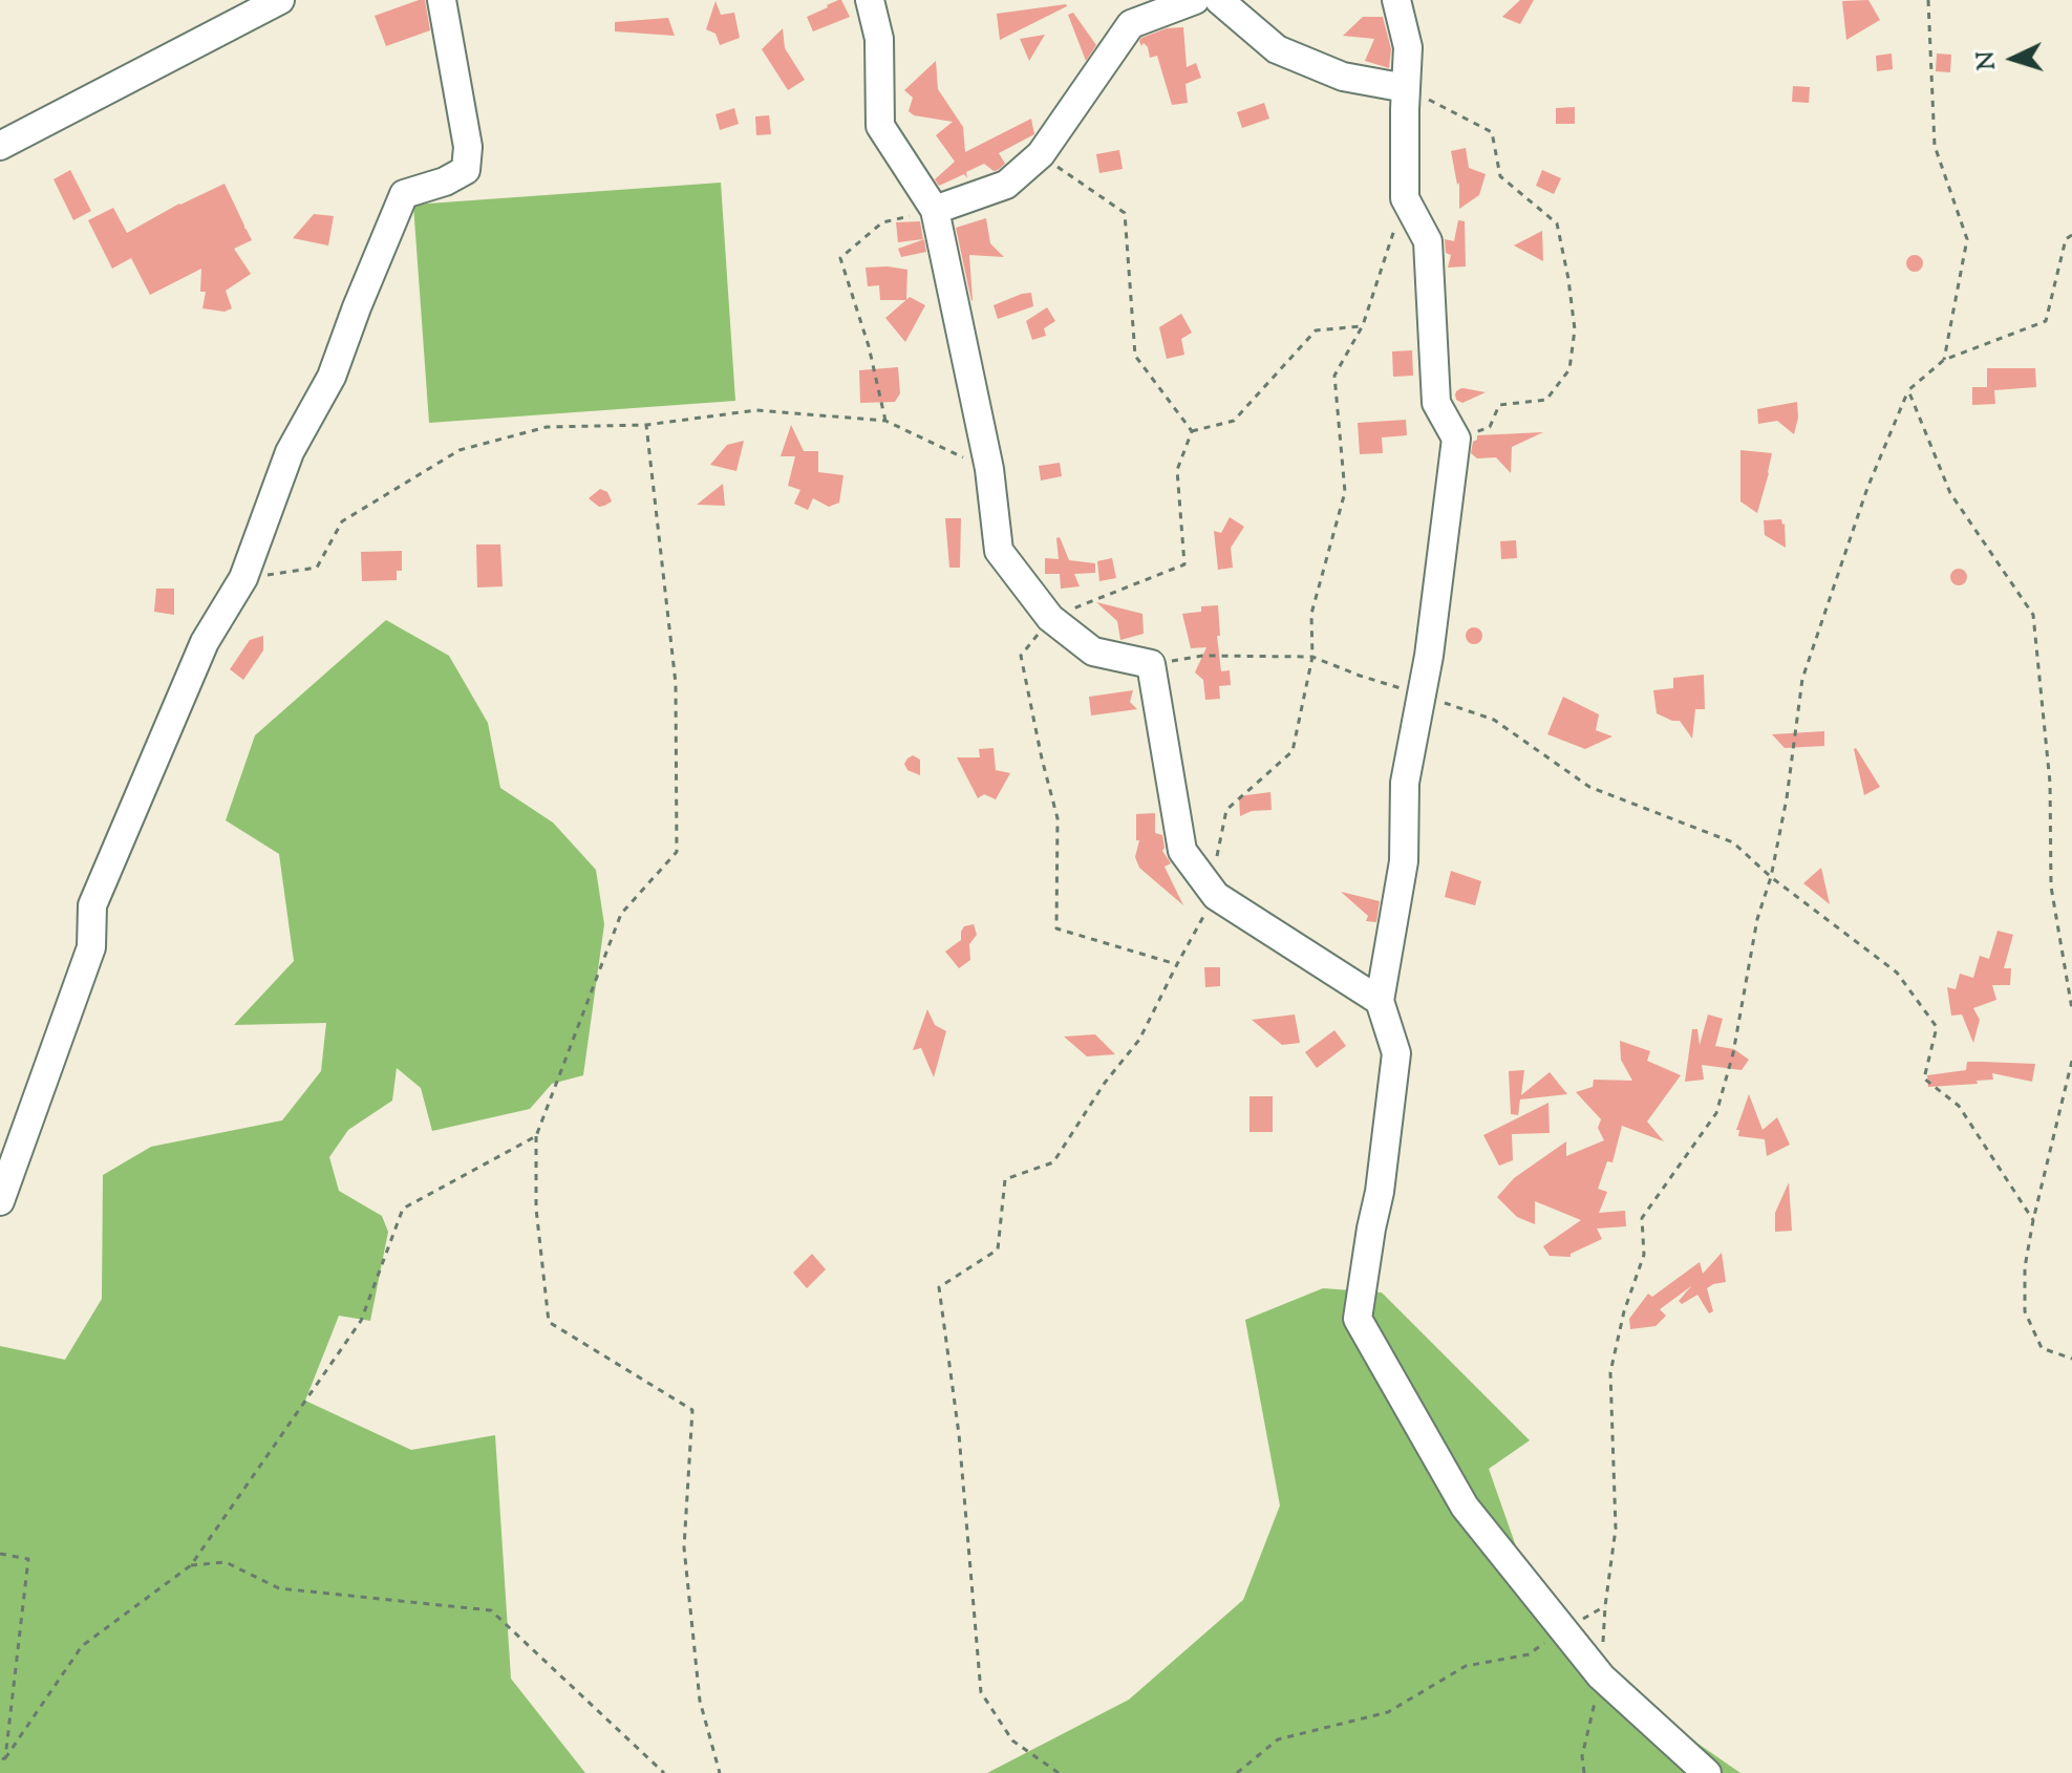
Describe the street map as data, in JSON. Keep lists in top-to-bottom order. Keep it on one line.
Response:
{"north":"left"}
